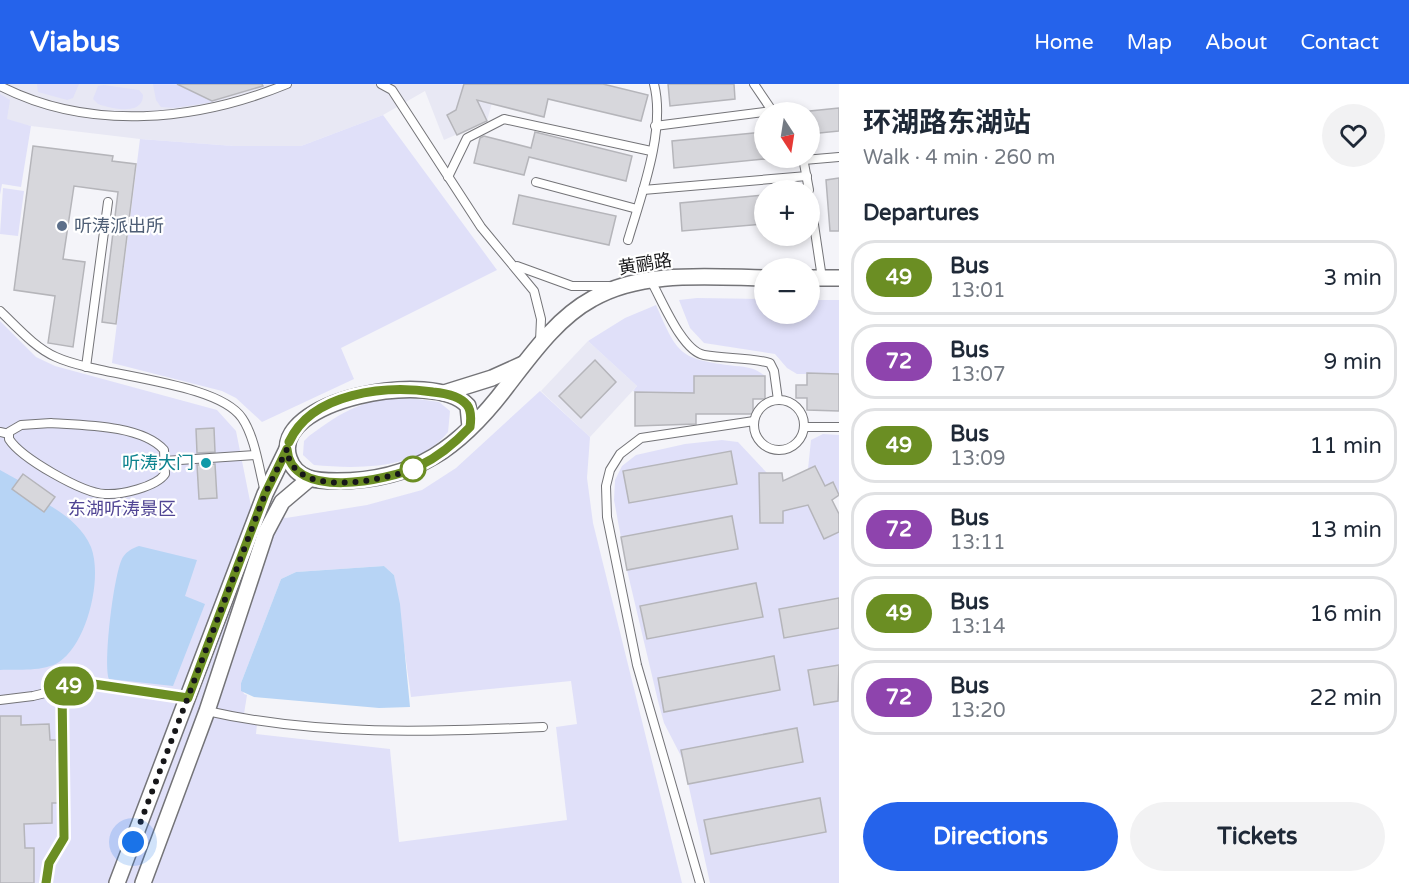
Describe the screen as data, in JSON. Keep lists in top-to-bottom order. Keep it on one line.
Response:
{"streets":{"street":["黄鹂路"]},"parks":["东湖听涛景区"],"places":["听涛派出所","听涛大门"],"lines":["bus line 49"],"north":"bottom","page":{"header":"Viabus","nav":["Home","Map","About","Contact"],"on_map":"49","heading":[["环湖路东湖站","Walk · 4 min · 260 m"],"Departures"],"map_buttons":["+","−"],"list":[{"mark":"49","name":"Bus","note":"13:01","value":"3 min"},{"mark":"72","name":"Bus","note":"13:07","value":"9 min"},{"mark":"49","name":"Bus","note":"13:09","value":"11 min"},{"mark":"72","name":"Bus","note":"13:11","value":"13 min"},{"mark":"49","name":"Bus","note":"13:14","value":"16 min"},{"mark":"72","name":"Bus","note":"13:20","value":"22 min"}],"buttons":["Directions","Tickets"]}}
